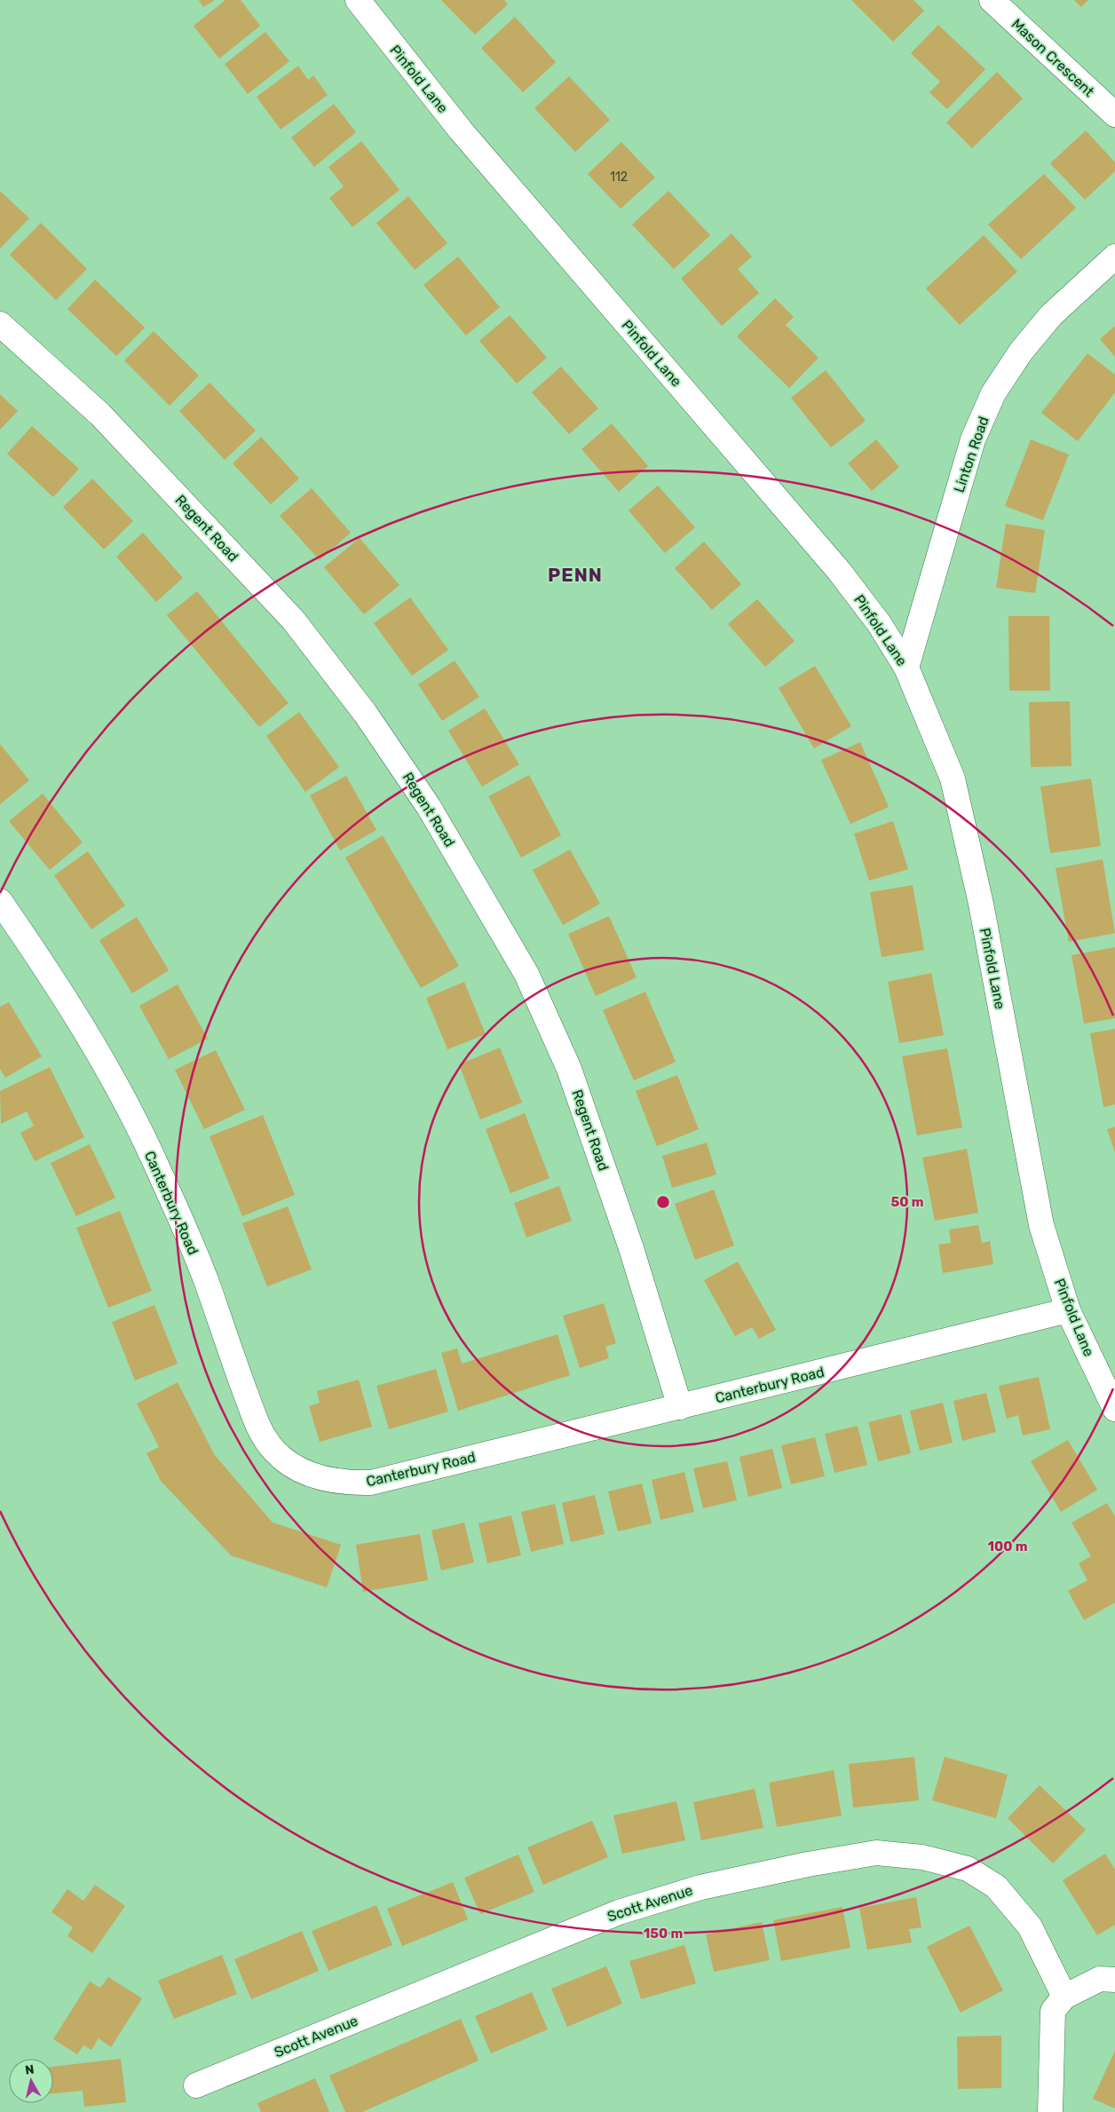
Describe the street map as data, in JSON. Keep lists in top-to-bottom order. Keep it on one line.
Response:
{"streets":{"street":["Mason Crescent","Pinfold Lane","Linton Road","Regent Road","Canterbury Road","Scott Avenue"]},"crossings":[["Pinfold Lane","Linton Road"],["Pinfold Lane","Canterbury Road"],["Regent Road","Canterbury Road"]],"districts":["PENN"],"house_numbers":["112"],"north":"top","rings":["50 m","100 m","150 m"]}
